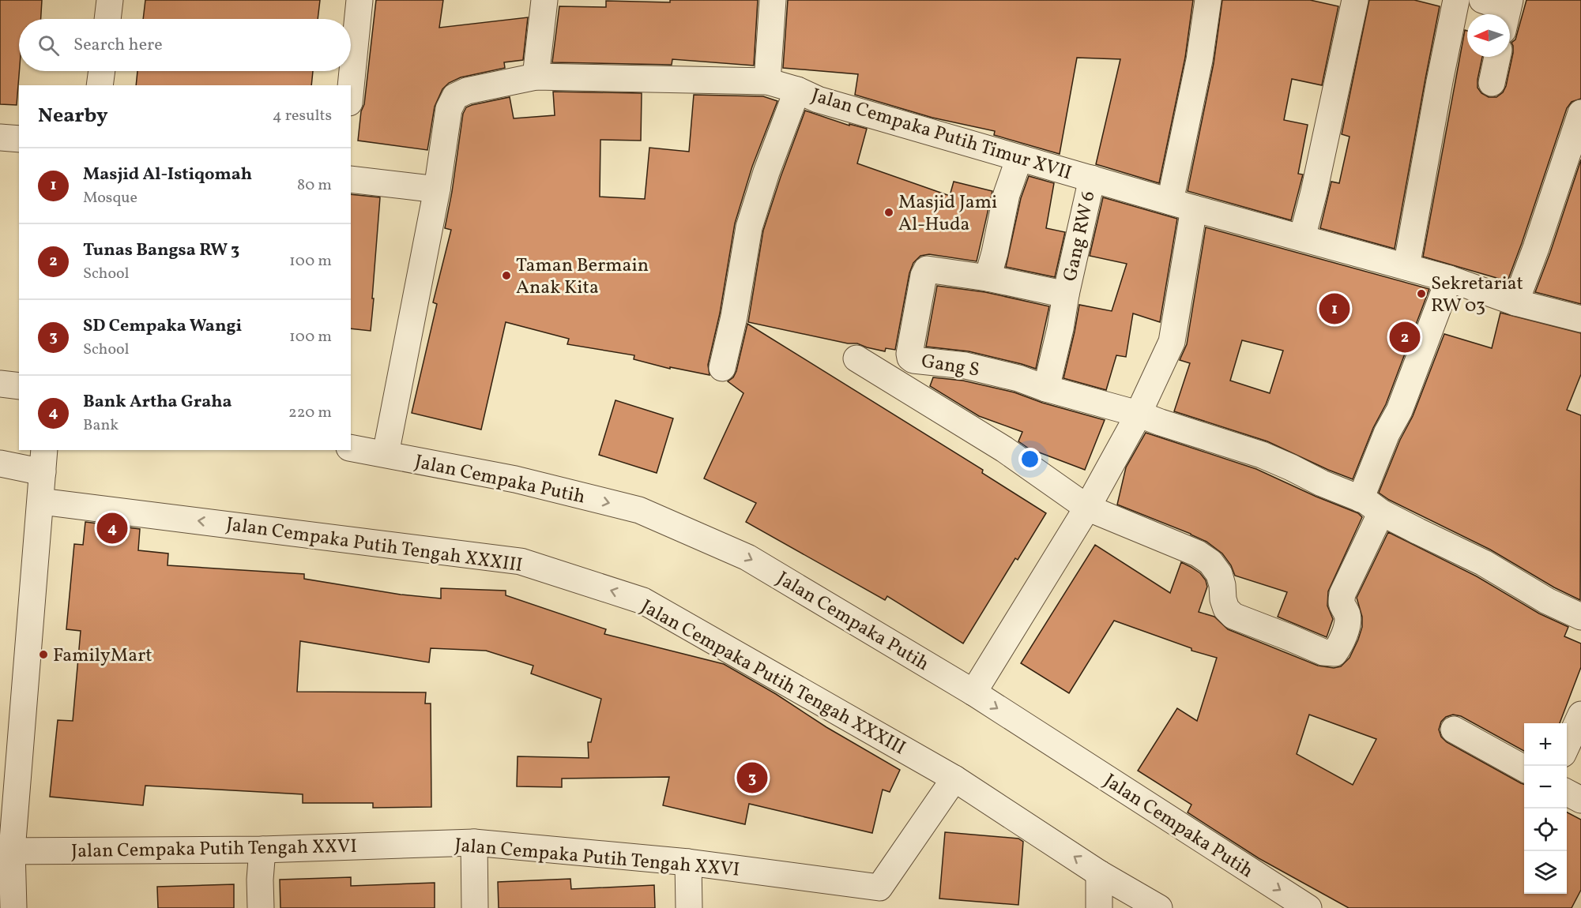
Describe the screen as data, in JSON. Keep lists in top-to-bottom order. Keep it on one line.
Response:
{"streets":{"street":["Jalan Cempaka Putih Timur XVII","Gang RW 6","Gang S","Jalan Cempaka Putih","Jalan Cempaka Putih Tengah XXXIII","Jalan Cempaka Putih Tengah XXVI"]},"crossings":[["Jalan Cempaka Putih Timur XVII","Gang RW 6"],["Jalan Cempaka Putih Timur XVII","Jalan Cempaka Putih"],["Gang RW 6","Gang S"],["Jalan Cempaka Putih Tengah XXXIII","Jalan Cempaka Putih Tengah XXVI"]],"one_way":["Jalan Cempaka Putih","Jalan Cempaka Putih Tengah XXXIII"],"places":["Masjid Jami Al-Huda","Taman Bermain Anak Kita","Sekretariat RW 03","FamilyMart"],"north":"left","page":{"search":"Search here","heading":["Nearby","4 results"],"list":[{"mark":"1","name":"Masjid Al-Istiqomah","note":"Mosque","value":"80 m"},{"mark":"2","name":"Tunas Bangsa RW 3","note":"School","value":"100 m"},{"mark":"3","name":"SD Cempaka Wangi","note":"School","value":"100 m"},{"mark":"4","name":"Bank Artha Graha","note":"Bank","value":"220 m"}],"pins":["1","2","4","3"],"map_buttons":["+","−"]}}
